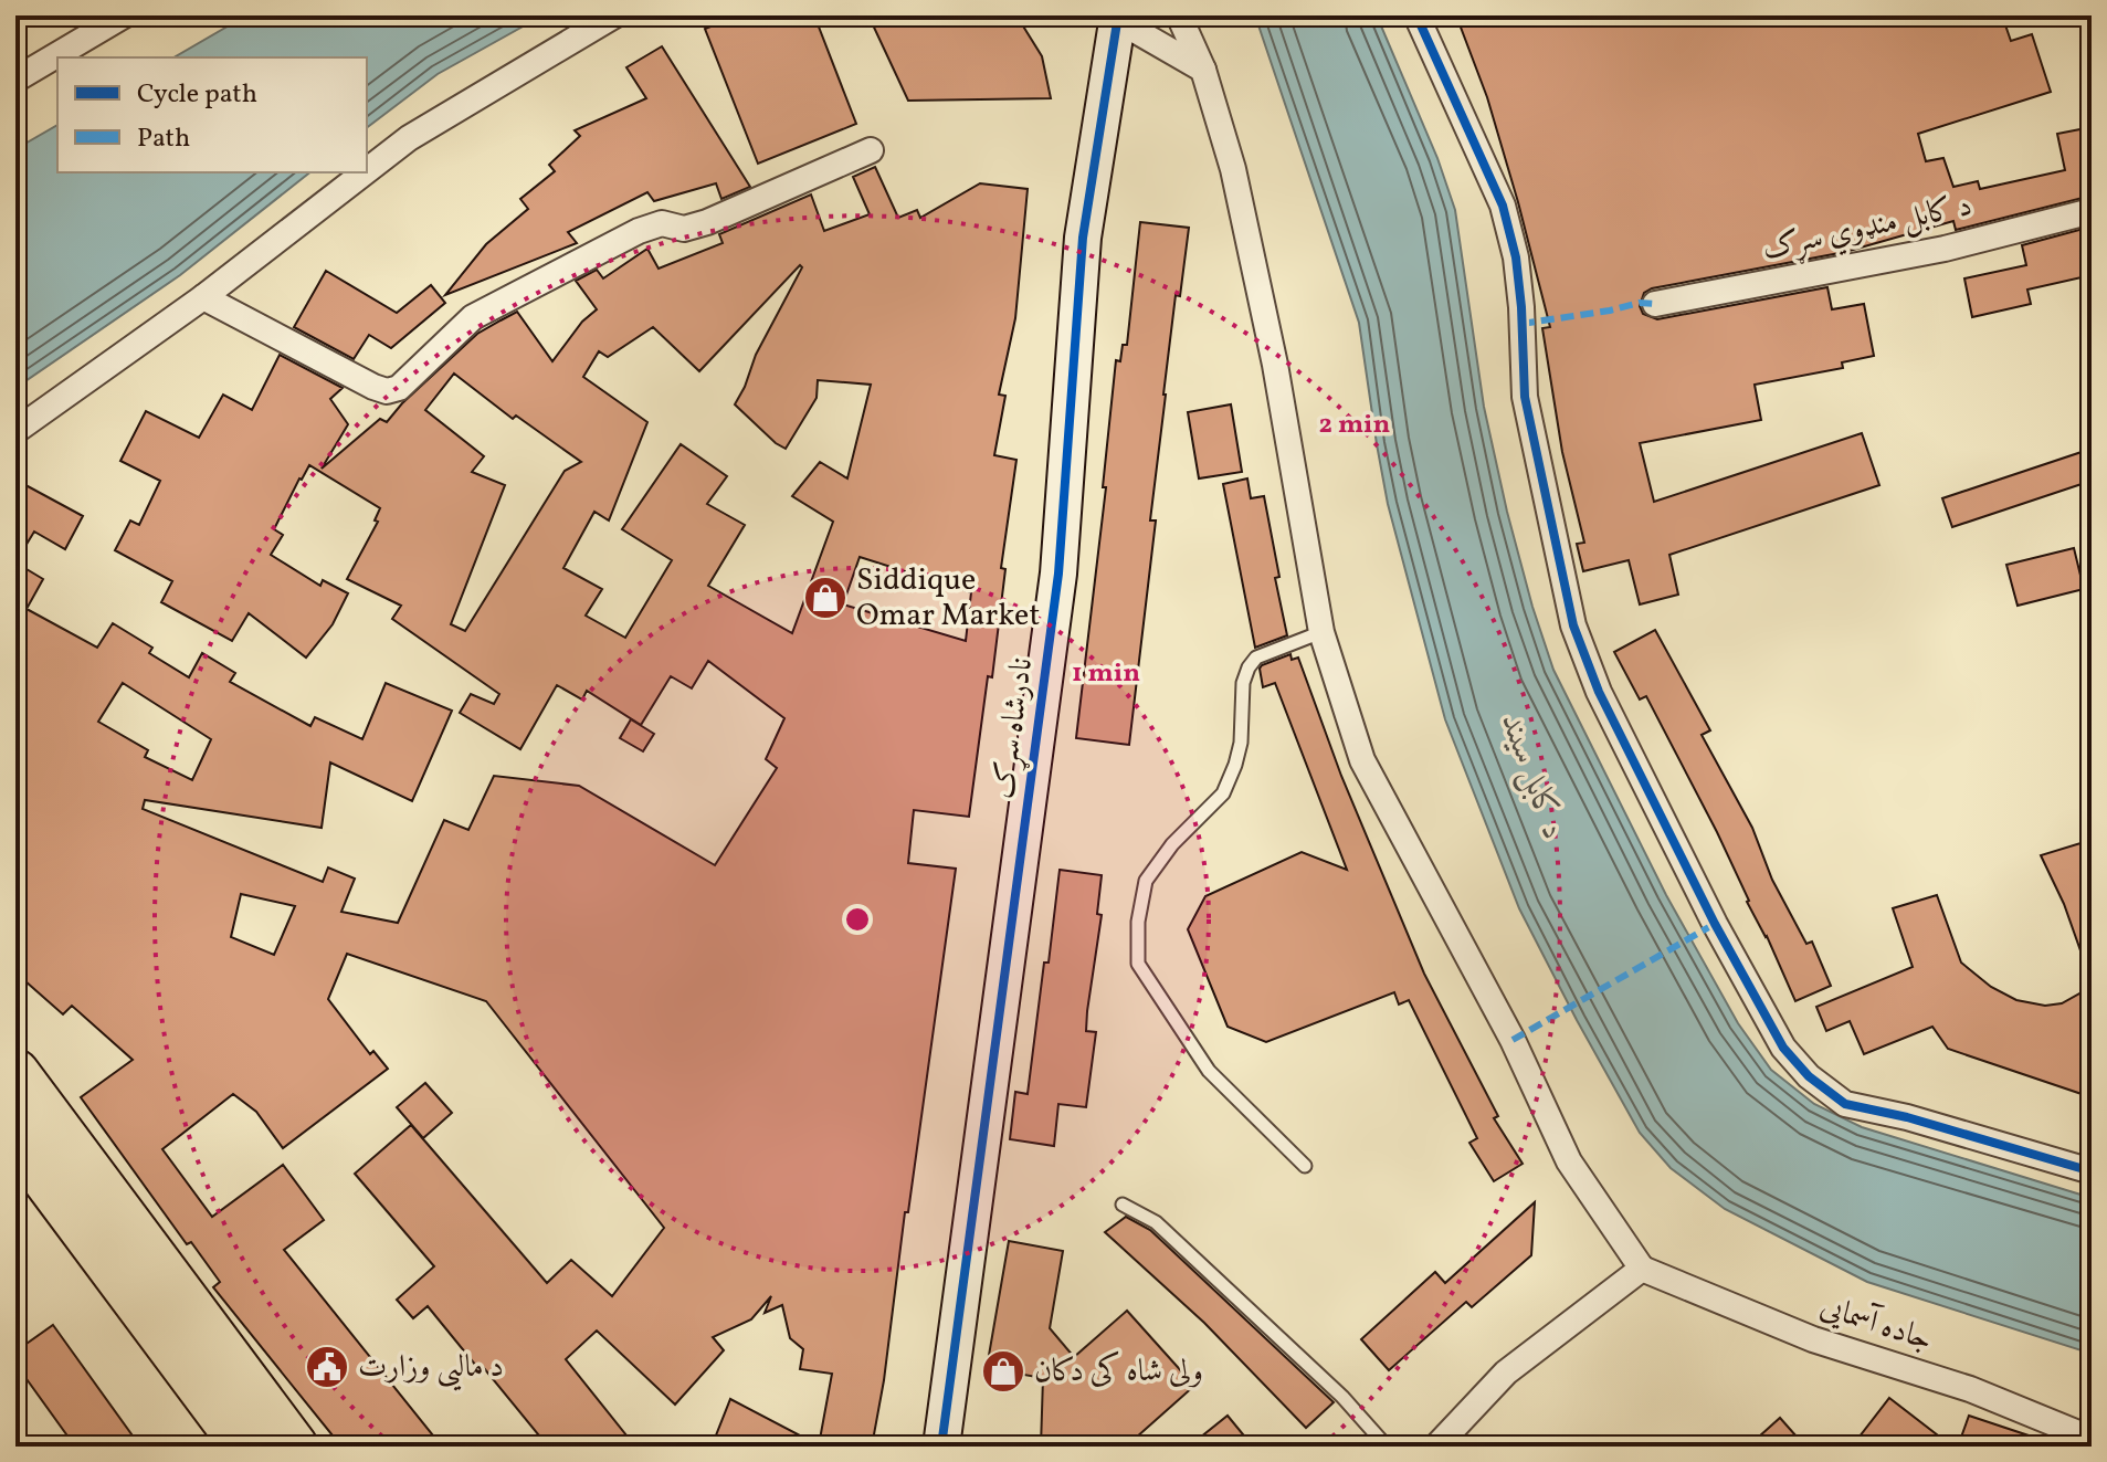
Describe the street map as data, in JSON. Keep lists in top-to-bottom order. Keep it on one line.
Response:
{"streets":{"street":["د کابل منډوي سړک","نادرشاه سړک","جاده آسمایی"]},"water":["د کابل سيند"],"places":{"shop":["Siddique Omar Market","ولی شاہ کی دکان"],"public building":["د مالیی وزارت"]},"legend":["Cycle path","Path"],"rings":["2 min","1 min"]}
